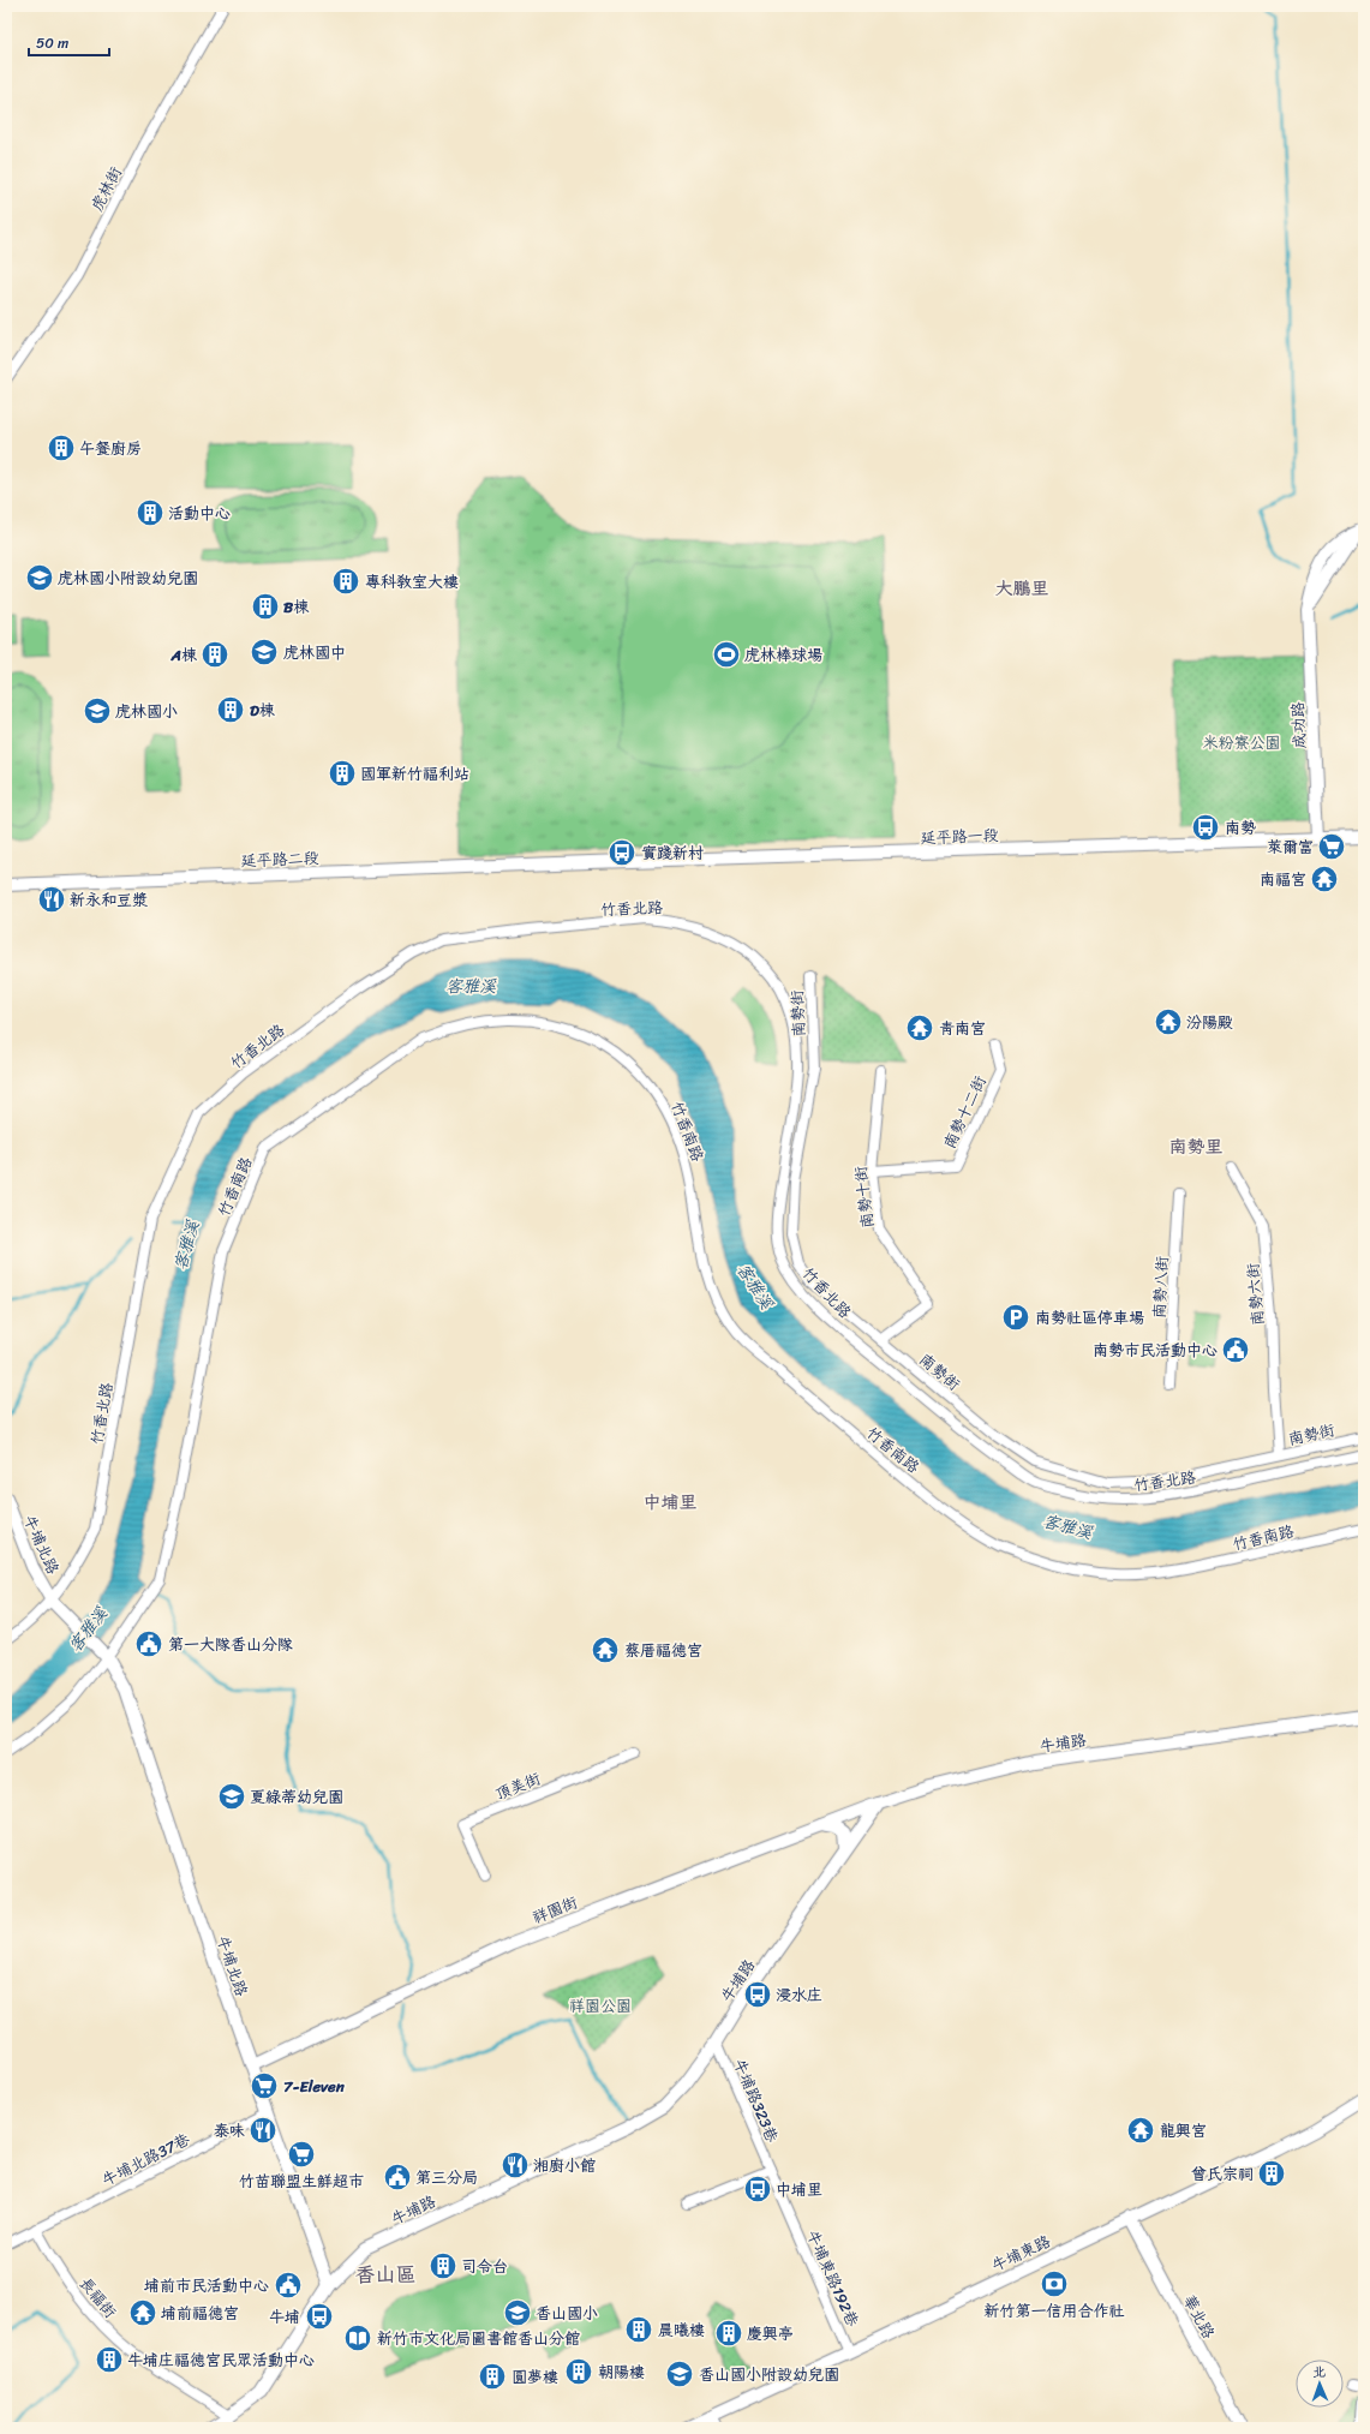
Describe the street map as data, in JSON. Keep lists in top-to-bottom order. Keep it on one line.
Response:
{"streets":{"street":["虎林街","成功路","延平路一段","延平路二段","竹香北路","南勢街","南勢十二街","竹香南路","南勢十街","南勢八街","南勢六街","牛埔北路","牛埔路","頂美街","祥園街","牛埔路323巷","牛埔北路37巷","牛埔東路","牛埔東路192巷","長福街","華北路"]},"crossings":[["成功路","延平路一段"],["延平路一段","延平路二段"],["竹香北路","牛埔北路"],["南勢街","南勢十街"],["南勢街","南勢六街"],["南勢十二街","南勢十街"],["竹香南路","牛埔北路"],["牛埔北路","牛埔路"],["牛埔北路","祥園街"],["牛埔北路","牛埔北路37巷"],["牛埔路","祥園街"],["牛埔路","牛埔路323巷"],["牛埔路","長福街"],["牛埔路323巷","牛埔東路192巷"],["牛埔北路37巷","長福街"],["牛埔東路","牛埔東路192巷"],["牛埔東路","華北路"]],"districts":["大鵬里","南勢里","中埔里","香山區"],"water":["客雅溪"],"parks":["米粉寮公園","祥園公園"],"places":{"building":["午餐廚房","活動中心","專科教室大樓","B棟","A棟","D棟","國軍新竹福利站","曾氏宗祠","司令台","晨曦樓","慶興亭","牛埔庄福德宮民眾活動中心","朝陽樓","圓夢樓"],"school or university":["虎林國小附設幼兒園","虎林國中","虎林國小","夏綠蒂幼兒園","香山國小","香山國小附設幼兒園"],"sports":["虎林棒球場"],"bus stop":["南勢","實踐新村","浸水庄","中埔里","牛埔"],"supermarket":["萊爾富","7-Eleven","竹苗聯盟生鮮超市"],"temple":["南福宮","汾陽殿","青南宫","蔡厝福德宮","龍興宮","埔前福德宮"],"restaurant":["新永和豆漿","泰味","湘廚小館"],"parking":["南勢社區停車場"],"public building":["南勢市民活動中心","第一大隊香山分隊","第三分局","埔前市民活動中心"],"bank":["新竹第一信用合作社"],"library":["新竹市文化局圖書館香山分館"]},"scale_bar":"50 m","north":"top"}
